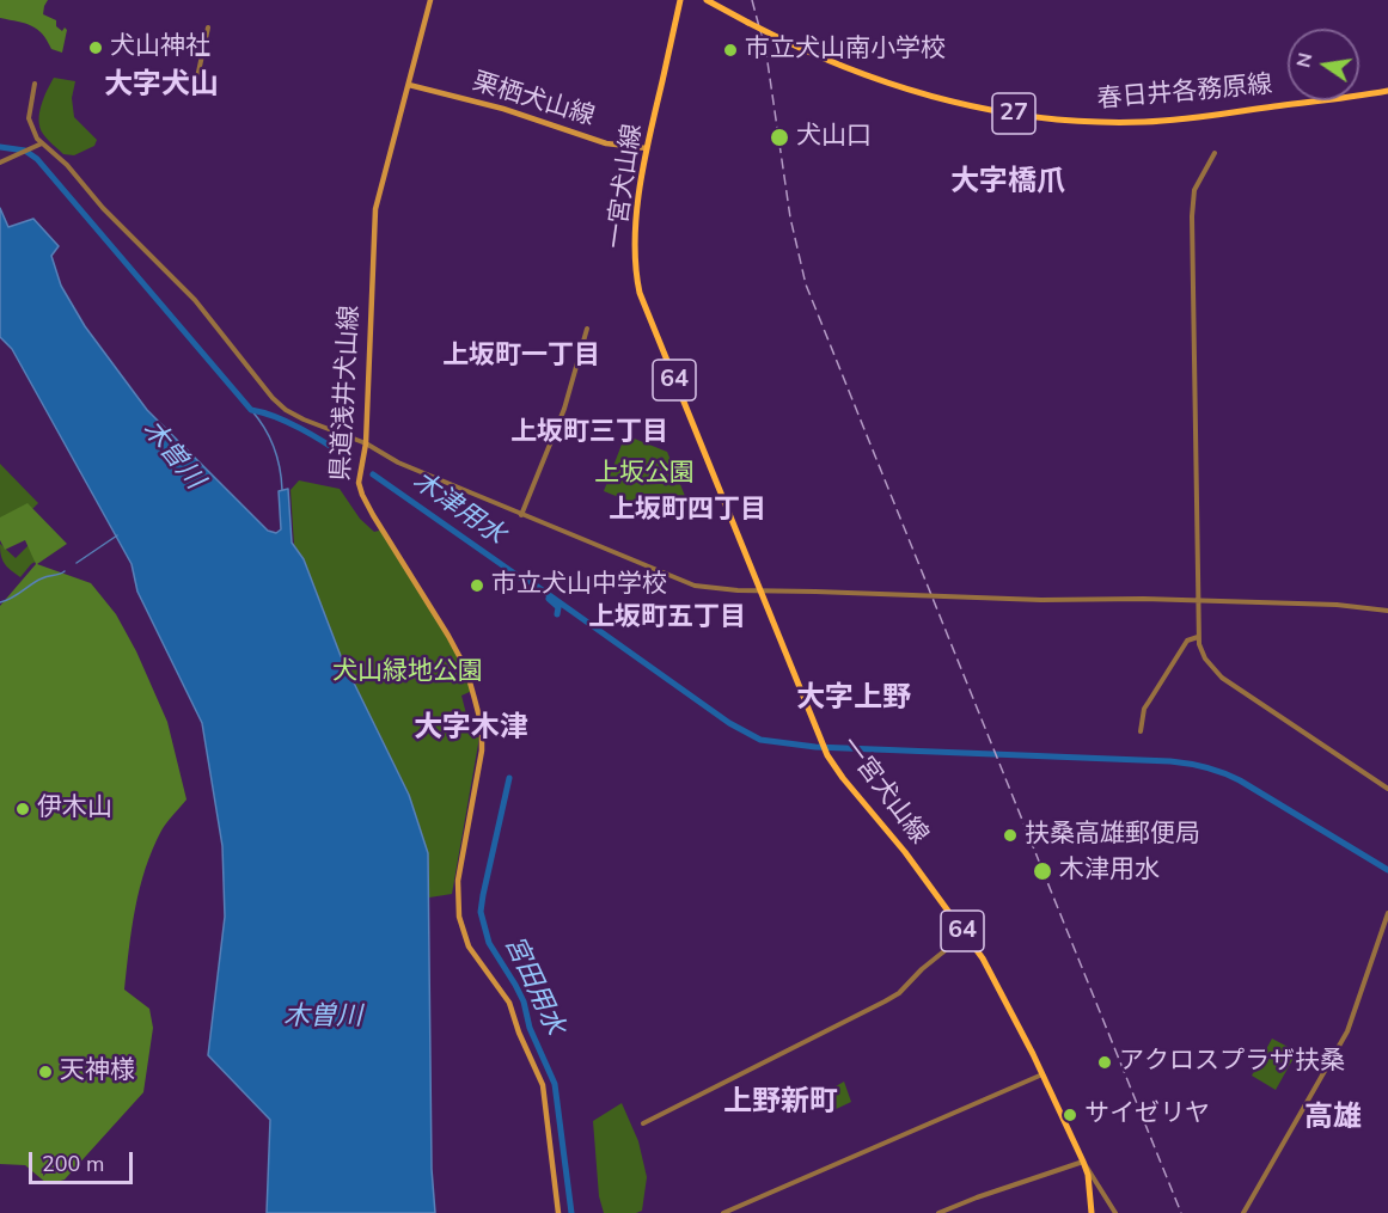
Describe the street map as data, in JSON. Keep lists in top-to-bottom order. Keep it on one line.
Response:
{"streets":{"main road":["春日井各務原線","栗栖犬山線","27","一宮犬山線","64","県道浅井犬山線"]},"crossings":[["栗栖犬山線","一宮犬山線"],["栗栖犬山線","県道浅井犬山線"]],"districts":["大字犬山","大字橋爪","上坂町一丁目","上坂町三丁目","上坂町四丁目","上坂町五丁目","大字上野","大字木津","上野新町","高雄"],"water":["木曽川","木津用水","宮田用水"],"parks":["上坂公園","犬山緑地公園"],"places":["犬山神社","市立犬山南小学校","犬山口","市立犬山中学校","伊木山","扶桑高雄郵便局","木津用水","アクロスプラザ扶桑","天神様","サイゼリヤ"],"scale_bar":"200 m","north":"left"}
